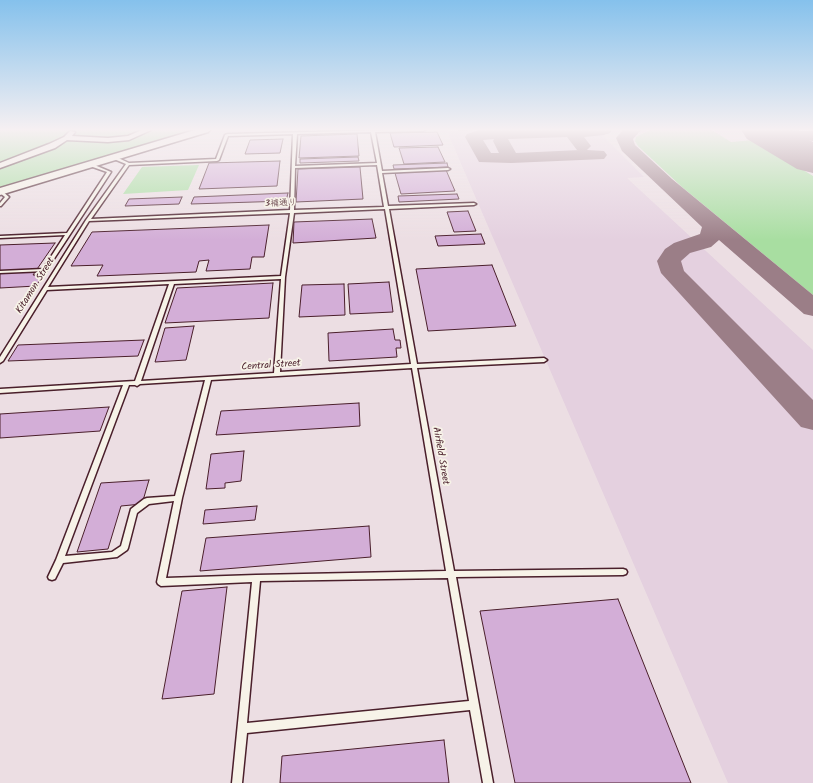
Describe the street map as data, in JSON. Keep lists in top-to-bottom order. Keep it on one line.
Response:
{"streets":{"lane":["3補通り","Kitamon Street","Central Street","Airfield Street"]},"crossings":[["3補通り","Kitamon Street"],["3補通り","Airfield Street"],["Central Street","Airfield Street"]]}
